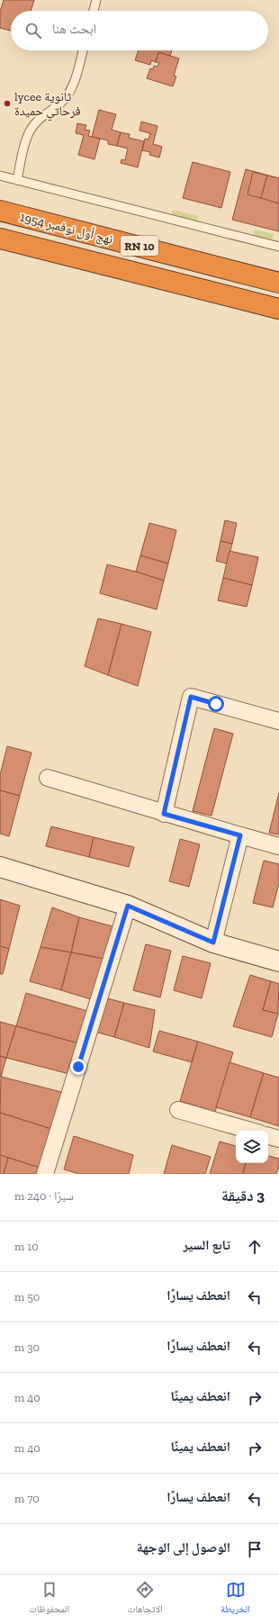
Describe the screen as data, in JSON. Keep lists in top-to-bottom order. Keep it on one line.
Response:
{"streets":{"highway":["نهج أول نوفمبر 1954","RN 10"]},"places":["lycee ثانوية فرحاتي حميدة"],"page":{"search":"ابحث هنا","heading":["3 دقيقة","سيرًا · 240 m"],"list":[["تابع السير","10 m"],["انعطف يسارًا","50 m"],["انعطف يسارًا","30 m"],["انعطف يمينًا","40 m"],["انعطف يمينًا","40 m"],["انعطف يسارًا","70 m"],"الوصول إلى الوجهة"],"nav":["الخريطة","الاتجاهات","المحفوظات"]}}
